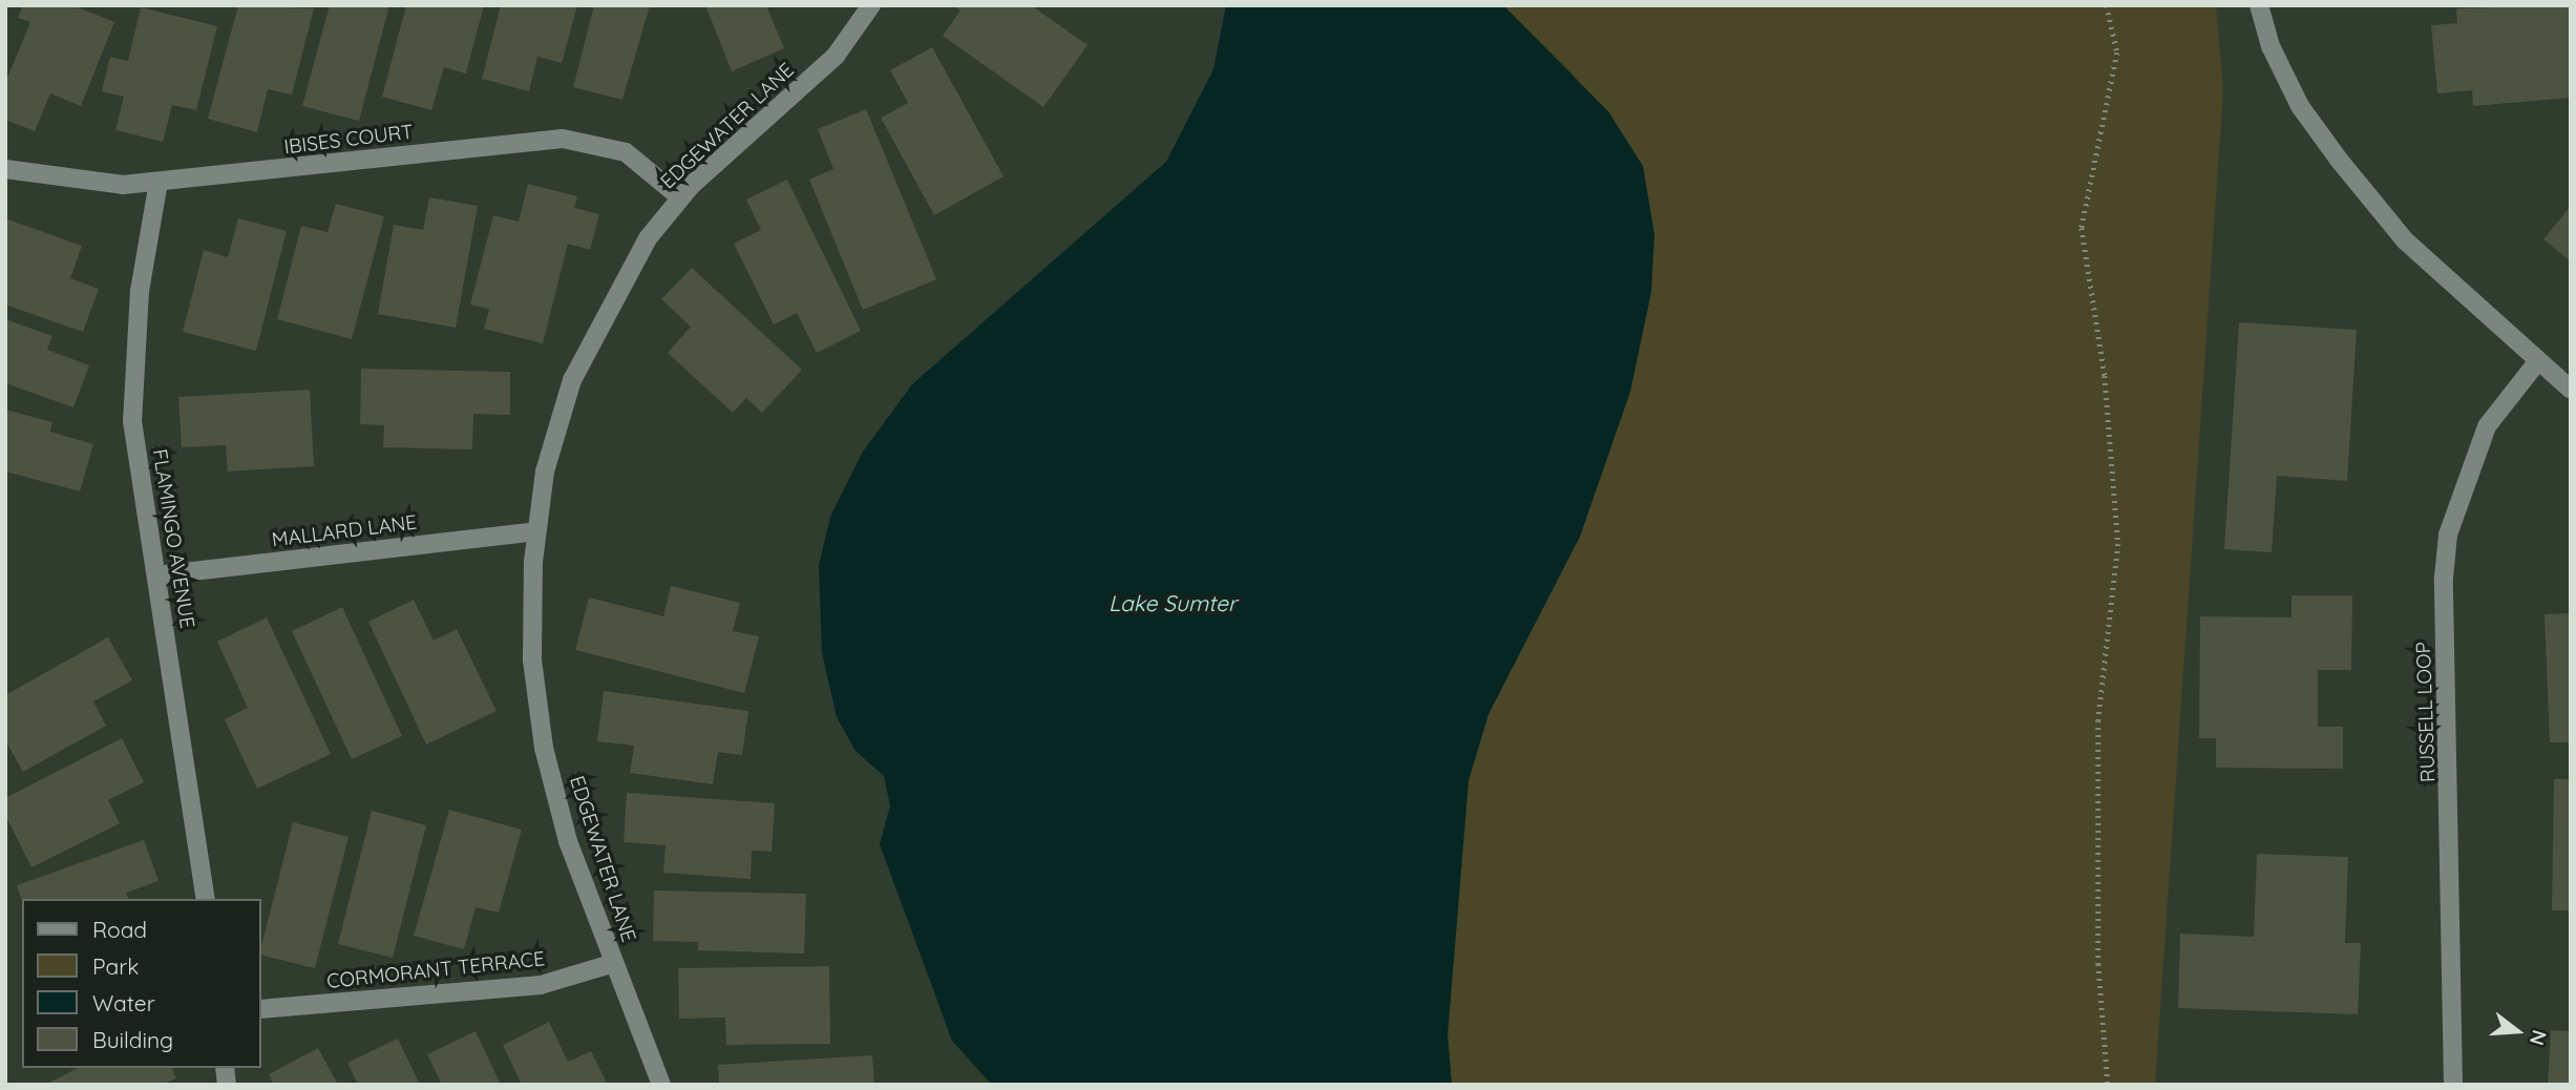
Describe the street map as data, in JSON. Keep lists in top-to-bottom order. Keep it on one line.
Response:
{"streets":{"street":["EDGEWATER LANE","IBISES COURT","MALLARD LANE","FLAMINGO AVENUE","RUSSELL LOOP","CORMORANT TERRACE"]},"crossings":[["EDGEWATER LANE","IBISES COURT"],["EDGEWATER LANE","MALLARD LANE"],["EDGEWATER LANE","CORMORANT TERRACE"],["IBISES COURT","FLAMINGO AVENUE"],["MALLARD LANE","FLAMINGO AVENUE"]],"water":["Lake Sumter"],"legend":["Road","Park","Water","Building"],"north":"right"}
